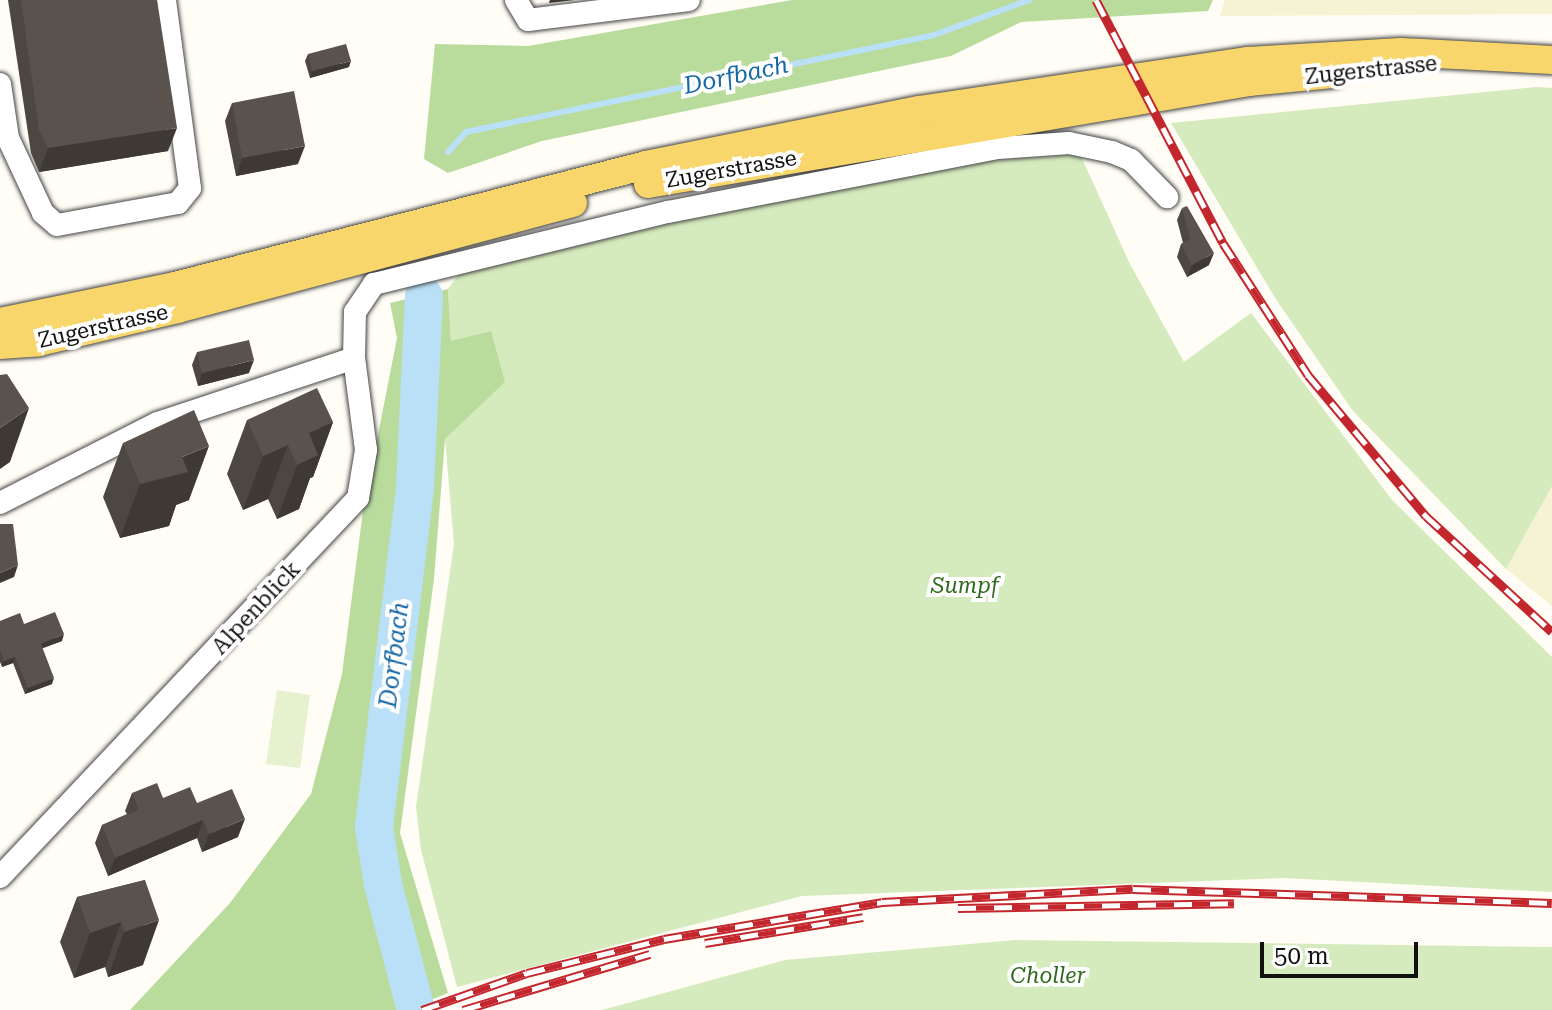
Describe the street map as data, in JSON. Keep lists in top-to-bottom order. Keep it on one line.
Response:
{"streets":{"main road":["Zugerstrasse"],"street":["Alpenblick"]},"crossings":[["Zugerstrasse","Alpenblick"]],"water":["Dorfbach"],"parks":["Sumpf","Choller"],"scale_bar":"50 m"}
